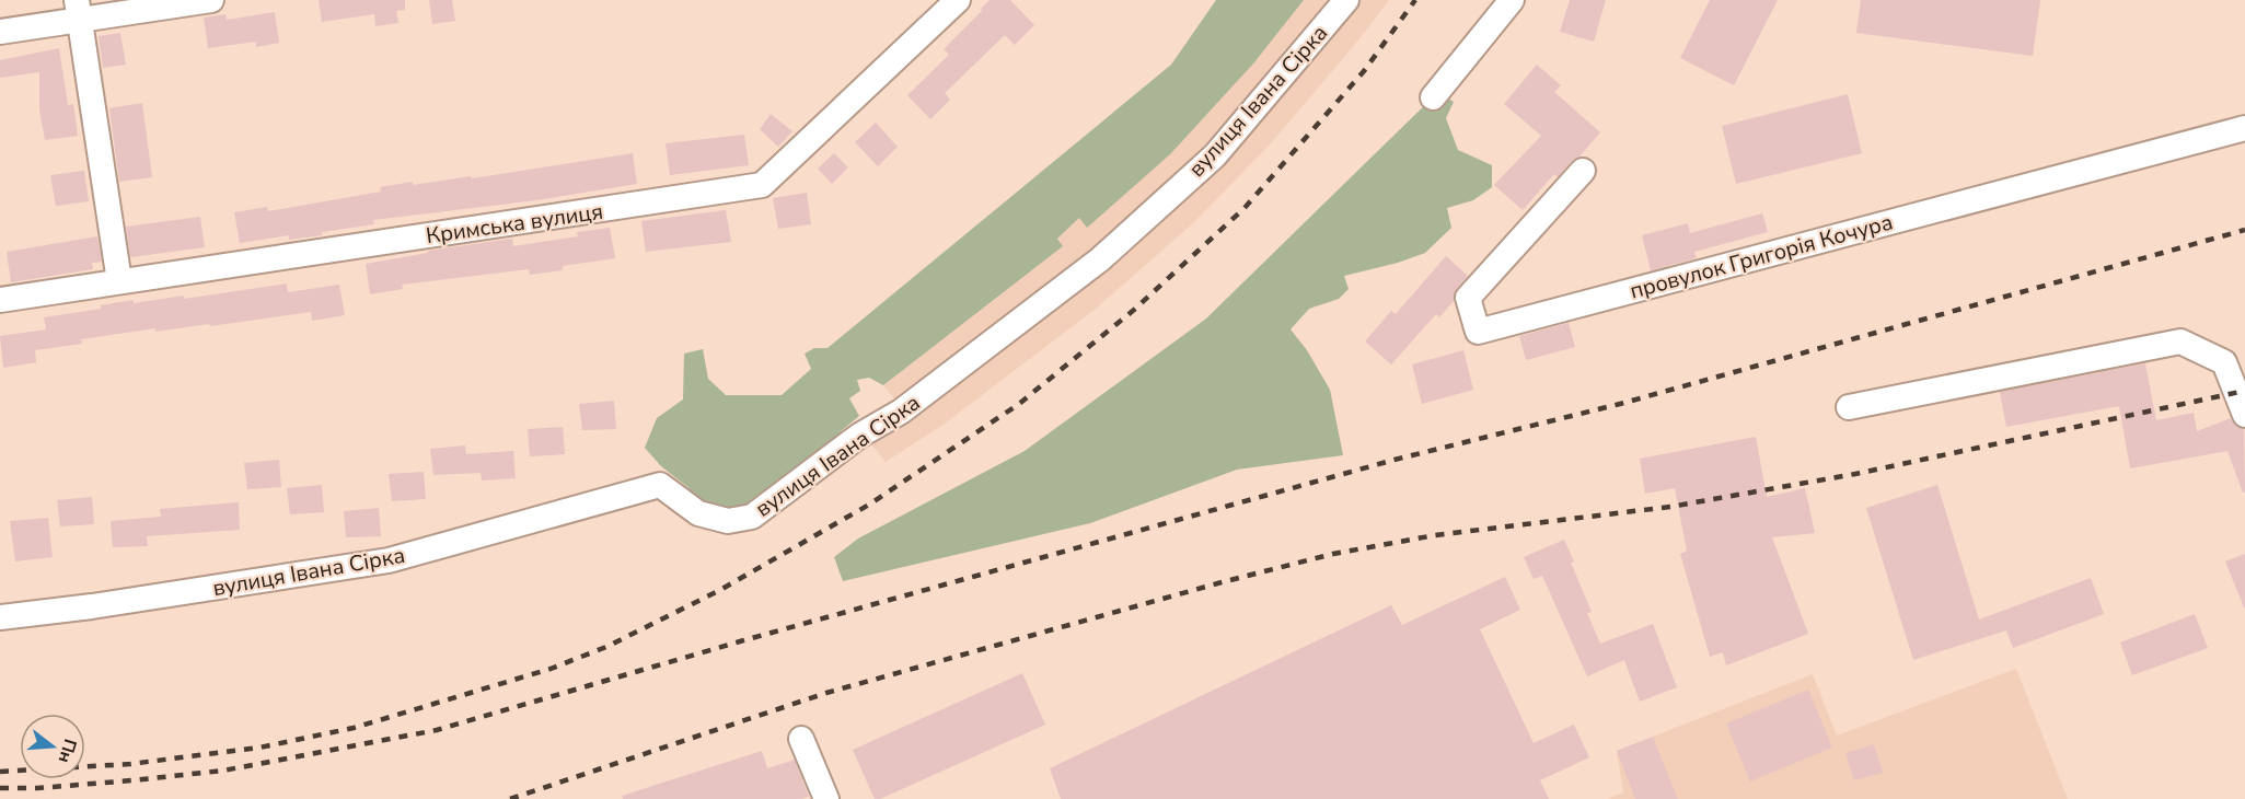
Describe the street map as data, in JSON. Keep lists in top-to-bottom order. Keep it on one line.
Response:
{"streets":{"street":["вулиця Івана Сірка","Кримська вулиця","провулок Григорія Кочура"]},"north":"right"}
